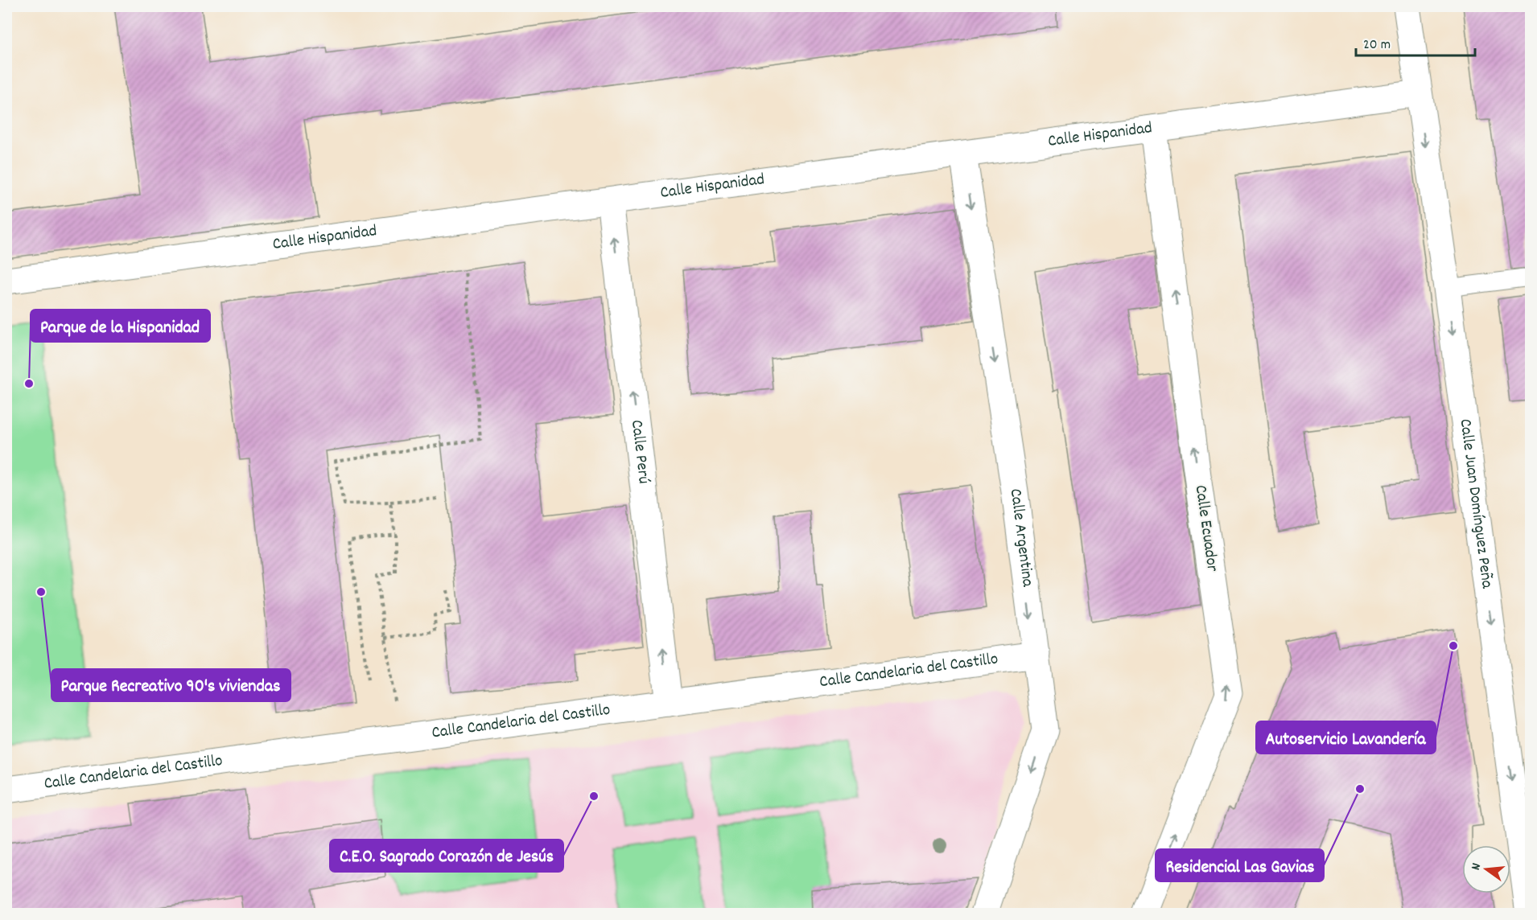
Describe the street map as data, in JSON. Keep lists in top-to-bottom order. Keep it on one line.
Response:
{"streets":{"street":["Calle Hispanidad","Calle Perú","Calle Juan Domínguez Peña","Calle Ecuador","Calle Argentina","Calle Candelaria del Castillo"]},"crossings":[["Calle Hispanidad","Calle Perú"],["Calle Hispanidad","Calle Juan Domínguez Peña"],["Calle Hispanidad","Calle Ecuador"],["Calle Hispanidad","Calle Argentina"],["Calle Perú","Calle Candelaria del Castillo"],["Calle Argentina","Calle Candelaria del Castillo"]],"one_way":["Calle Perú","Calle Juan Domínguez Peña","Calle Ecuador","Calle Argentina"],"places":["Parque de la Hispanidad","Parque Recreativo 90's viviendas","Autoservicio Lavandería","Residencial Las Gavias","C.E.O. Sagrado Corazón de Jesús"],"scale_bar":"20 m","north":"left"}
